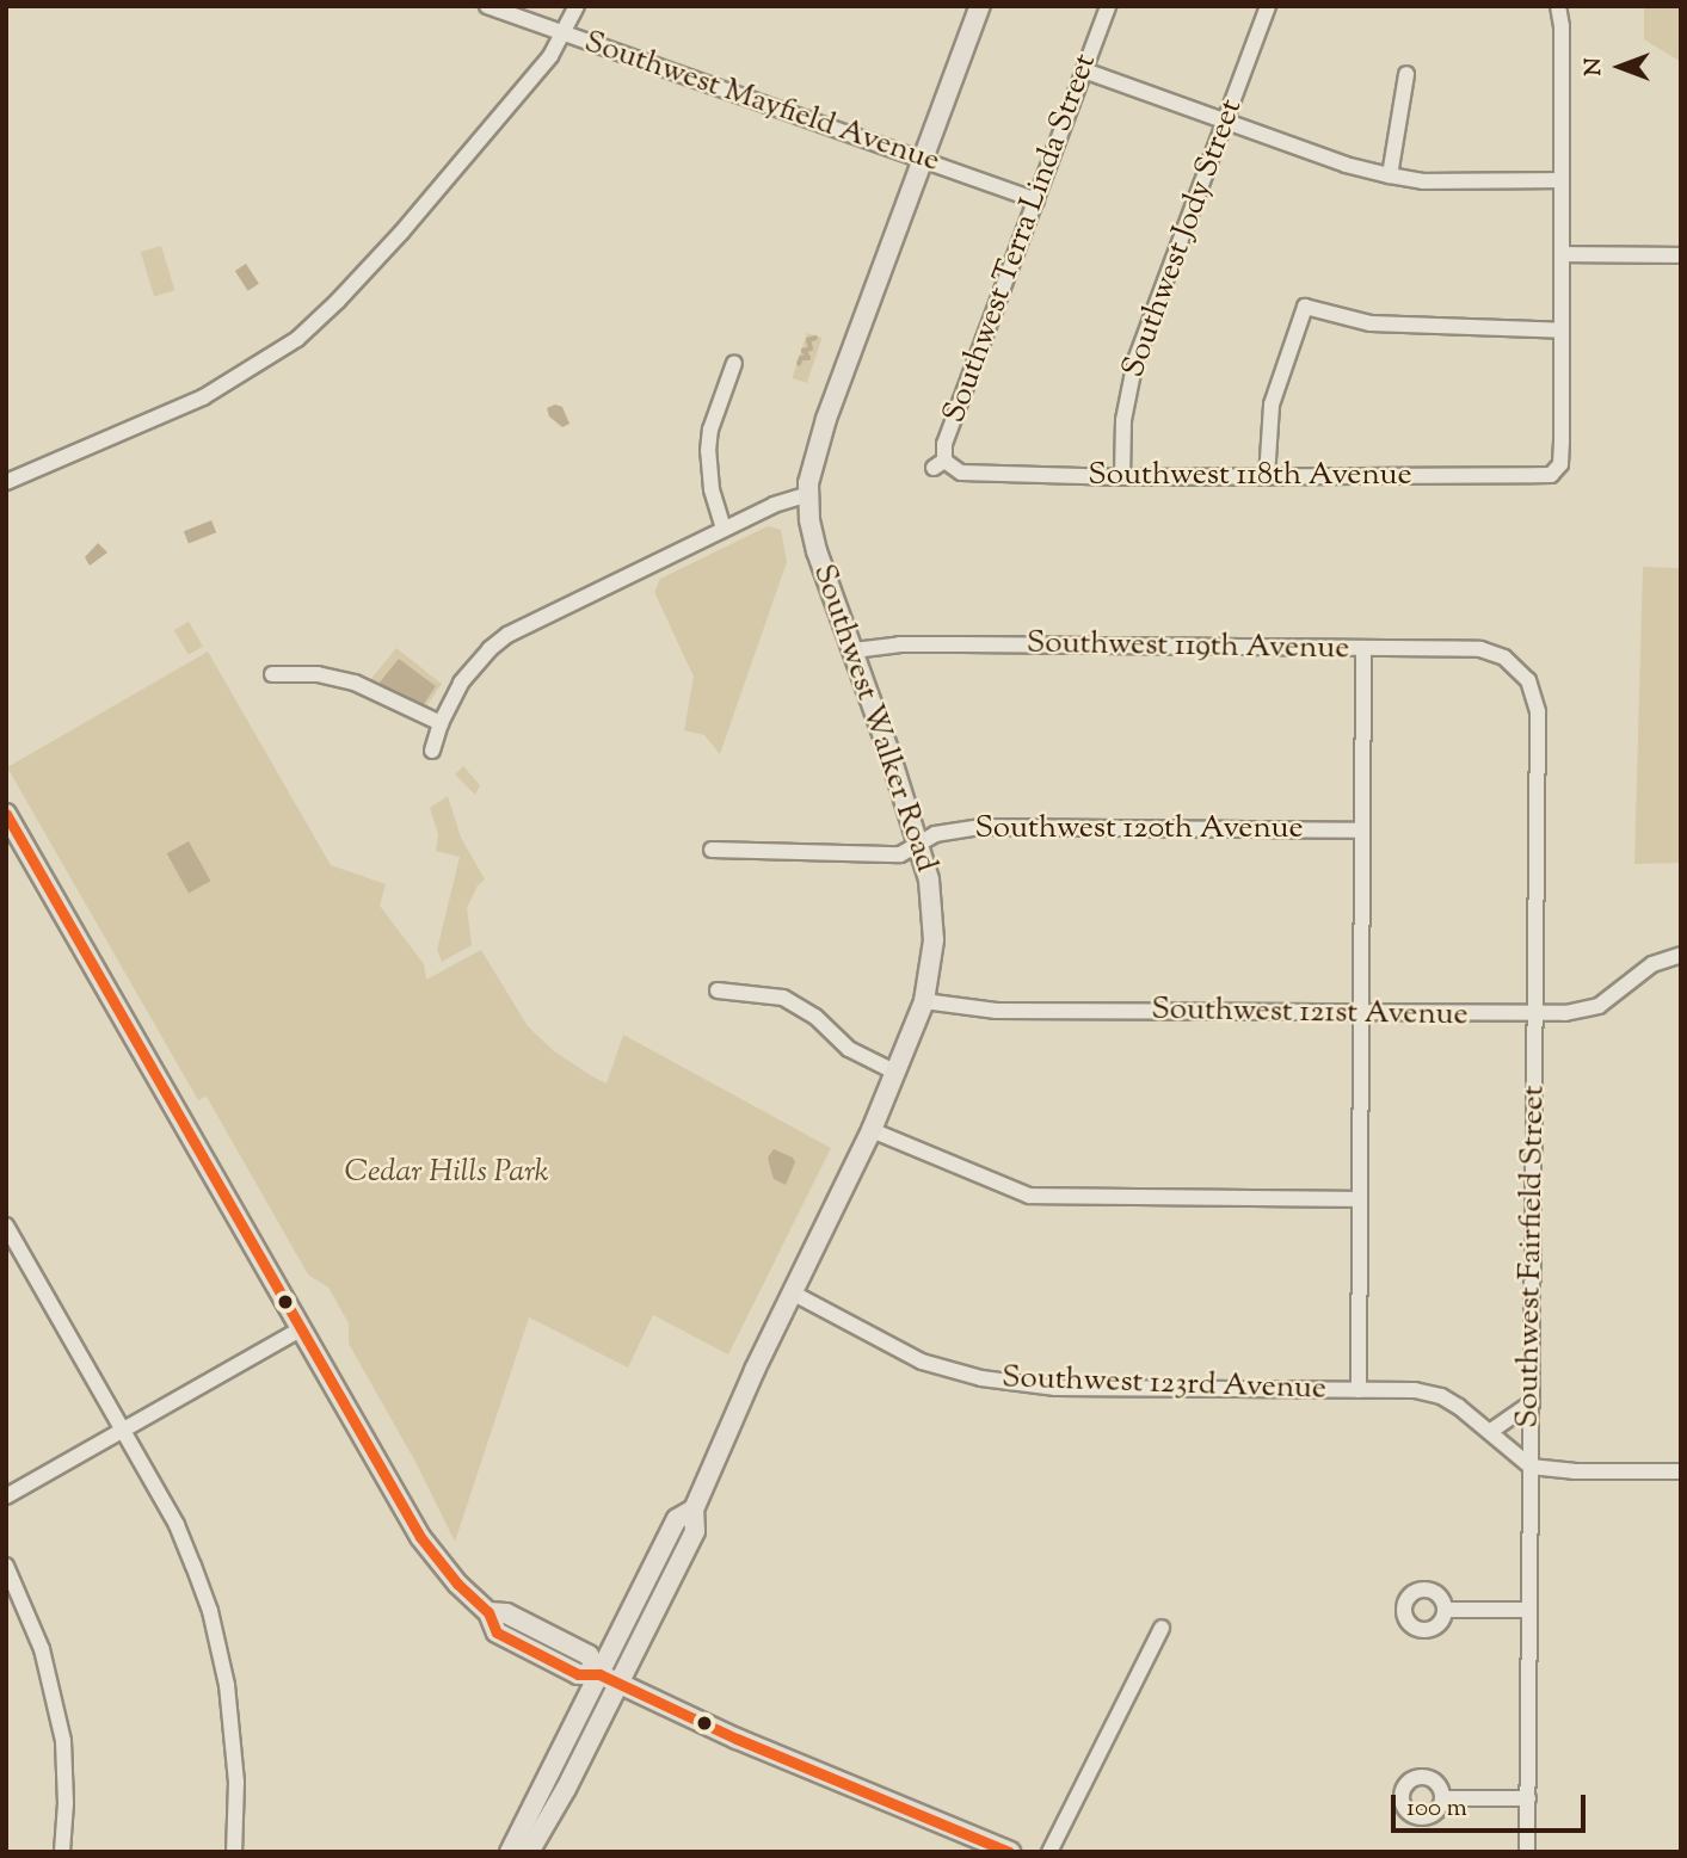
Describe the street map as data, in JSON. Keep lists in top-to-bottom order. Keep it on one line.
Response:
{"streets":{"main road":["Southwest Walker Road"],"street":["Southwest Mayfield Avenue","Southwest Terra Linda Street","Southwest Jody Street","Southwest 118th Avenue","Southwest 119th Avenue","Southwest 120th Avenue","Southwest 121st Avenue","Southwest Fairfield Street","Southwest 123rd Avenue"]},"crossings":[["Southwest Mayfield Avenue","Southwest Terra Linda Street"],["Southwest Mayfield Avenue","Southwest Walker Road"],["Southwest Terra Linda Street","Southwest 118th Avenue"],["Southwest Jody Street","Southwest 118th Avenue"],["Southwest 119th Avenue","Southwest Walker Road"],["Southwest 119th Avenue","Southwest Fairfield Street"],["Southwest Walker Road","Southwest 120th Avenue"],["Southwest Walker Road","Southwest 121st Avenue"],["Southwest Walker Road","Southwest 123rd Avenue"],["Southwest 121st Avenue","Southwest Fairfield Street"],["Southwest Fairfield Street","Southwest 123rd Avenue"]],"parks":["Cedar Hills Park"],"scale_bar":"100 m","north":"left"}
